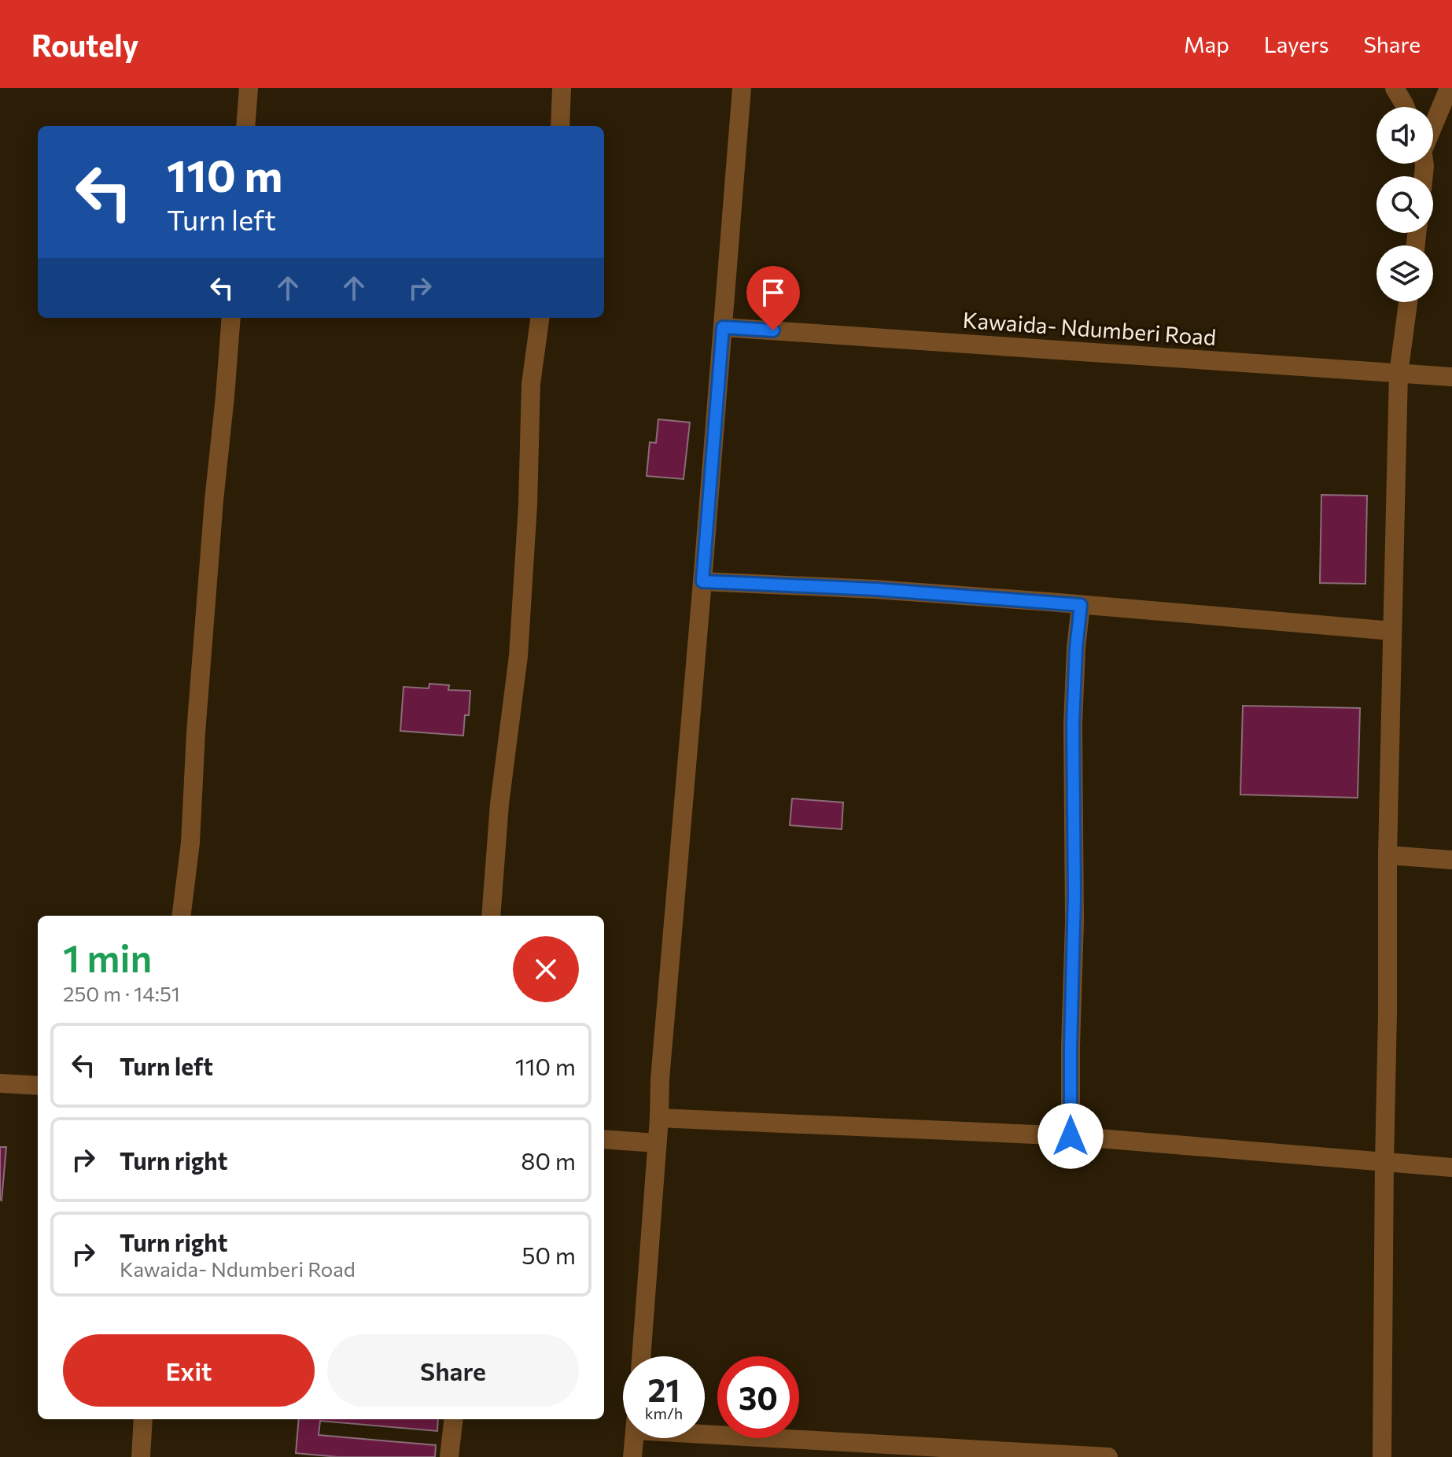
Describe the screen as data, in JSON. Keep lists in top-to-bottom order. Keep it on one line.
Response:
{"streets":{"street":["Kawaida- Ndumberi Road"]},"page":{"header":"Routely","nav":["Map","Layers","Share"],"turn":["110 m","Turn left"],"heading":["1 min","250 m · 14:51"],"list":[{"name":"Turn left","value":"110 m"},{"name":"Turn right","value":"80 m"},{"name":"Turn right","note":"Kawaida- Ndumberi Road","value":"50 m"}],"buttons":["Exit","Share"],"speed":"21 km/h","limit":"30"}}
